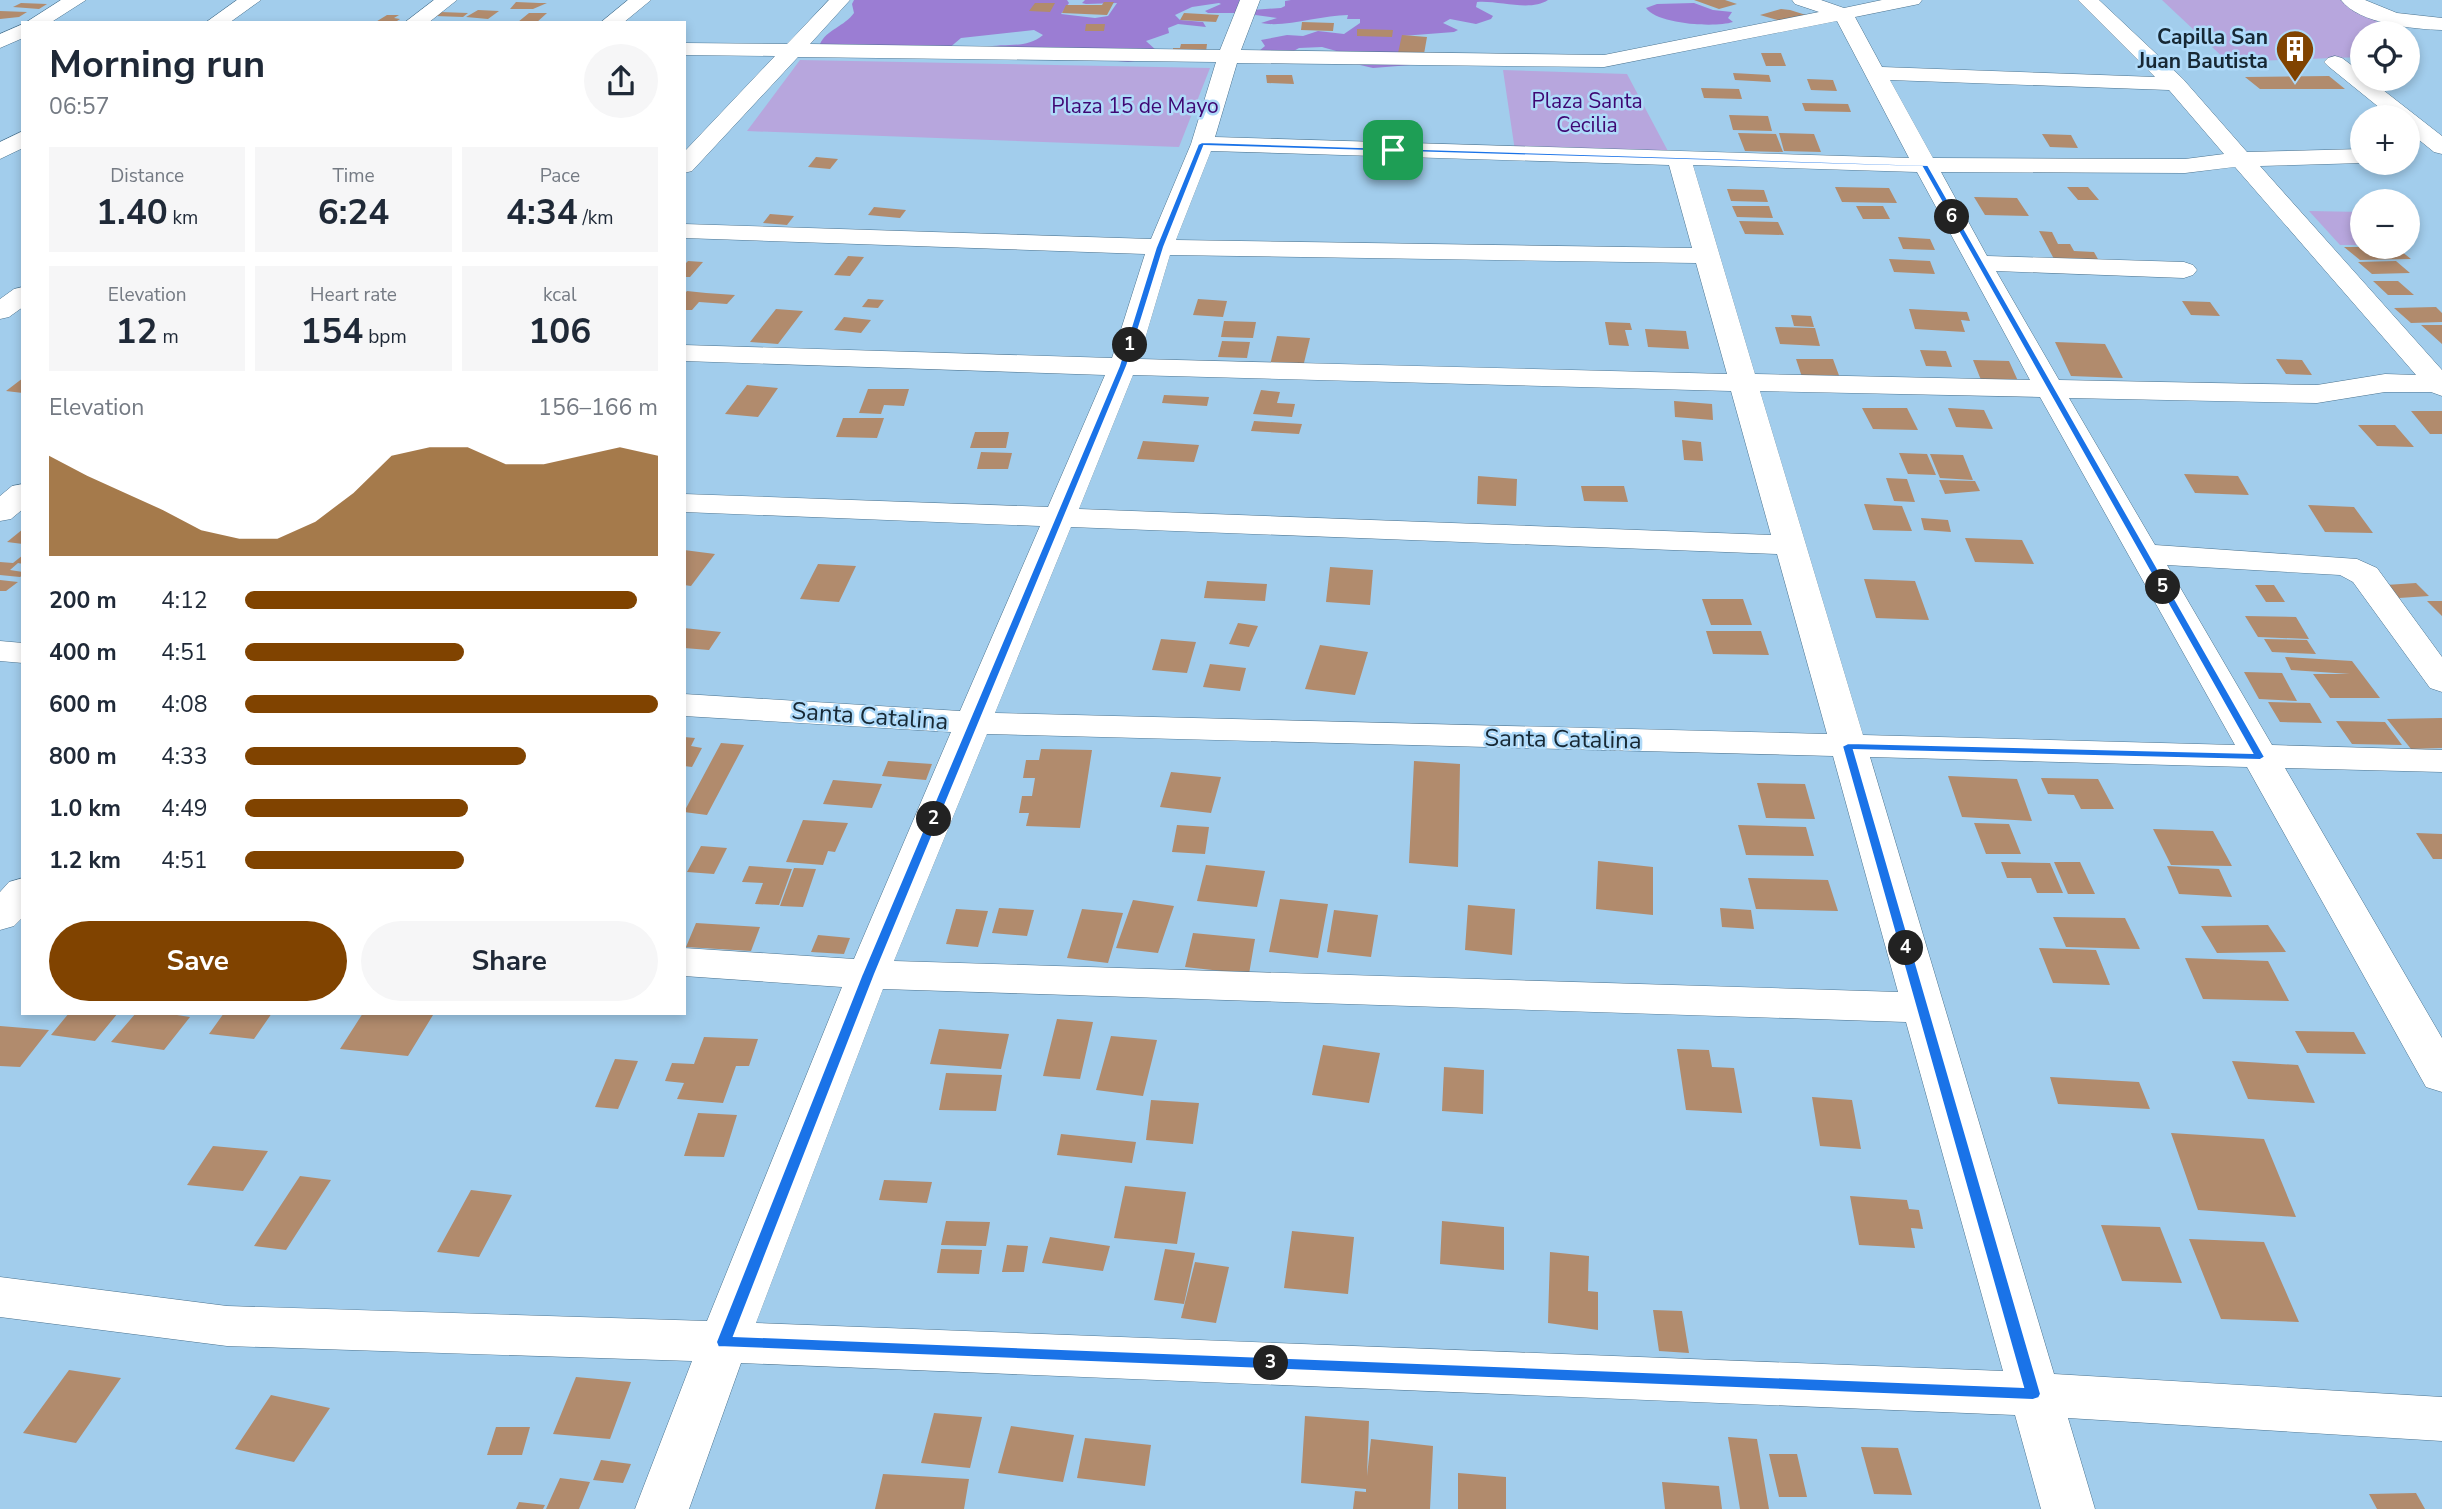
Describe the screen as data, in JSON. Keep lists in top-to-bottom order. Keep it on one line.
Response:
{"streets":{"street":["Santa Catalina"]},"parks":["Plaza Santa Cecilia","Plaza 15 de Mayo"],"places":{"building":["Capilla San Juan Bautista"]},"page":{"map_buttons":["+","−"],"heading":["Morning run","06:57"],"stats":[["Distance","1.40 km"],["Time","6:24"],["Pace","4:34 /km"],["Elevation","12 m"],["Heart rate","154 bpm"],["kcal","106"]],"pins":["6","1","5","2","4","3"],"chart":["Elevation","156–166 m"],"list":[{"name":"200 m","note":"4:12"},{"name":"400 m","note":"4:51"},{"name":"600 m","note":"4:08"},{"name":"800 m","note":"4:33"},{"name":"1.0 km","note":"4:49"},{"name":"1.2 km","note":"4:51"}],"buttons":["Save","Share"]}}
